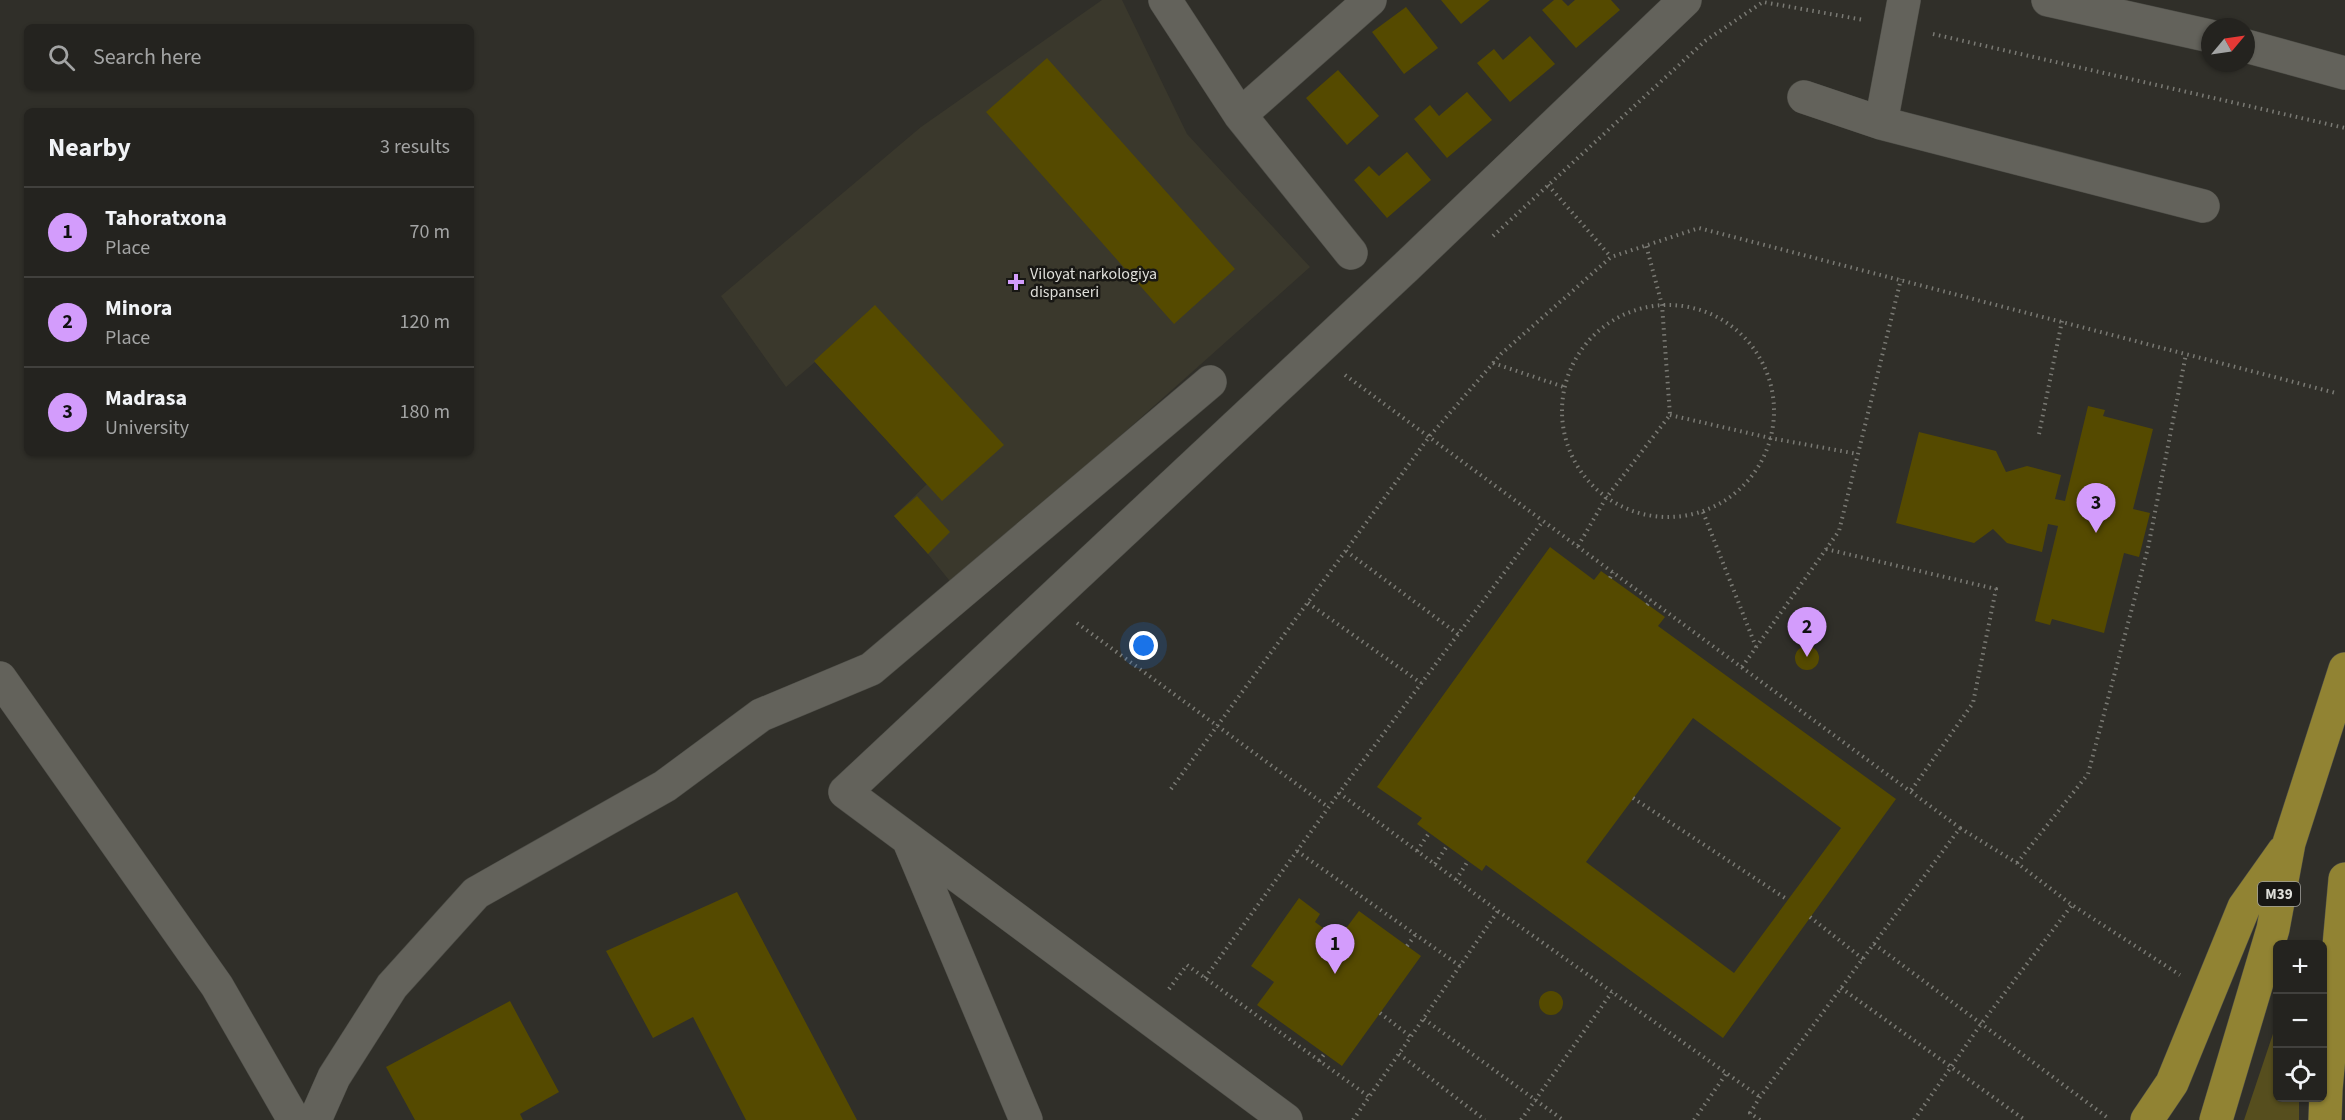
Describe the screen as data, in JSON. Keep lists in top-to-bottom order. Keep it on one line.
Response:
{"streets":{"highway":["M39"]},"places":{"health":["Viloyat narkologiya dispanseri"]},"north":"top right","page":{"search":"Search here","heading":["Nearby","3 results"],"list":[{"mark":"1","name":"Tahoratxona","note":"Place","value":"70 m"},{"mark":"2","name":"Minora","note":"Place","value":"120 m"},{"mark":"3","name":"Madrasa","note":"University","value":"180 m"}],"pins":["3","2","1"],"map_buttons":["+","−"]}}
